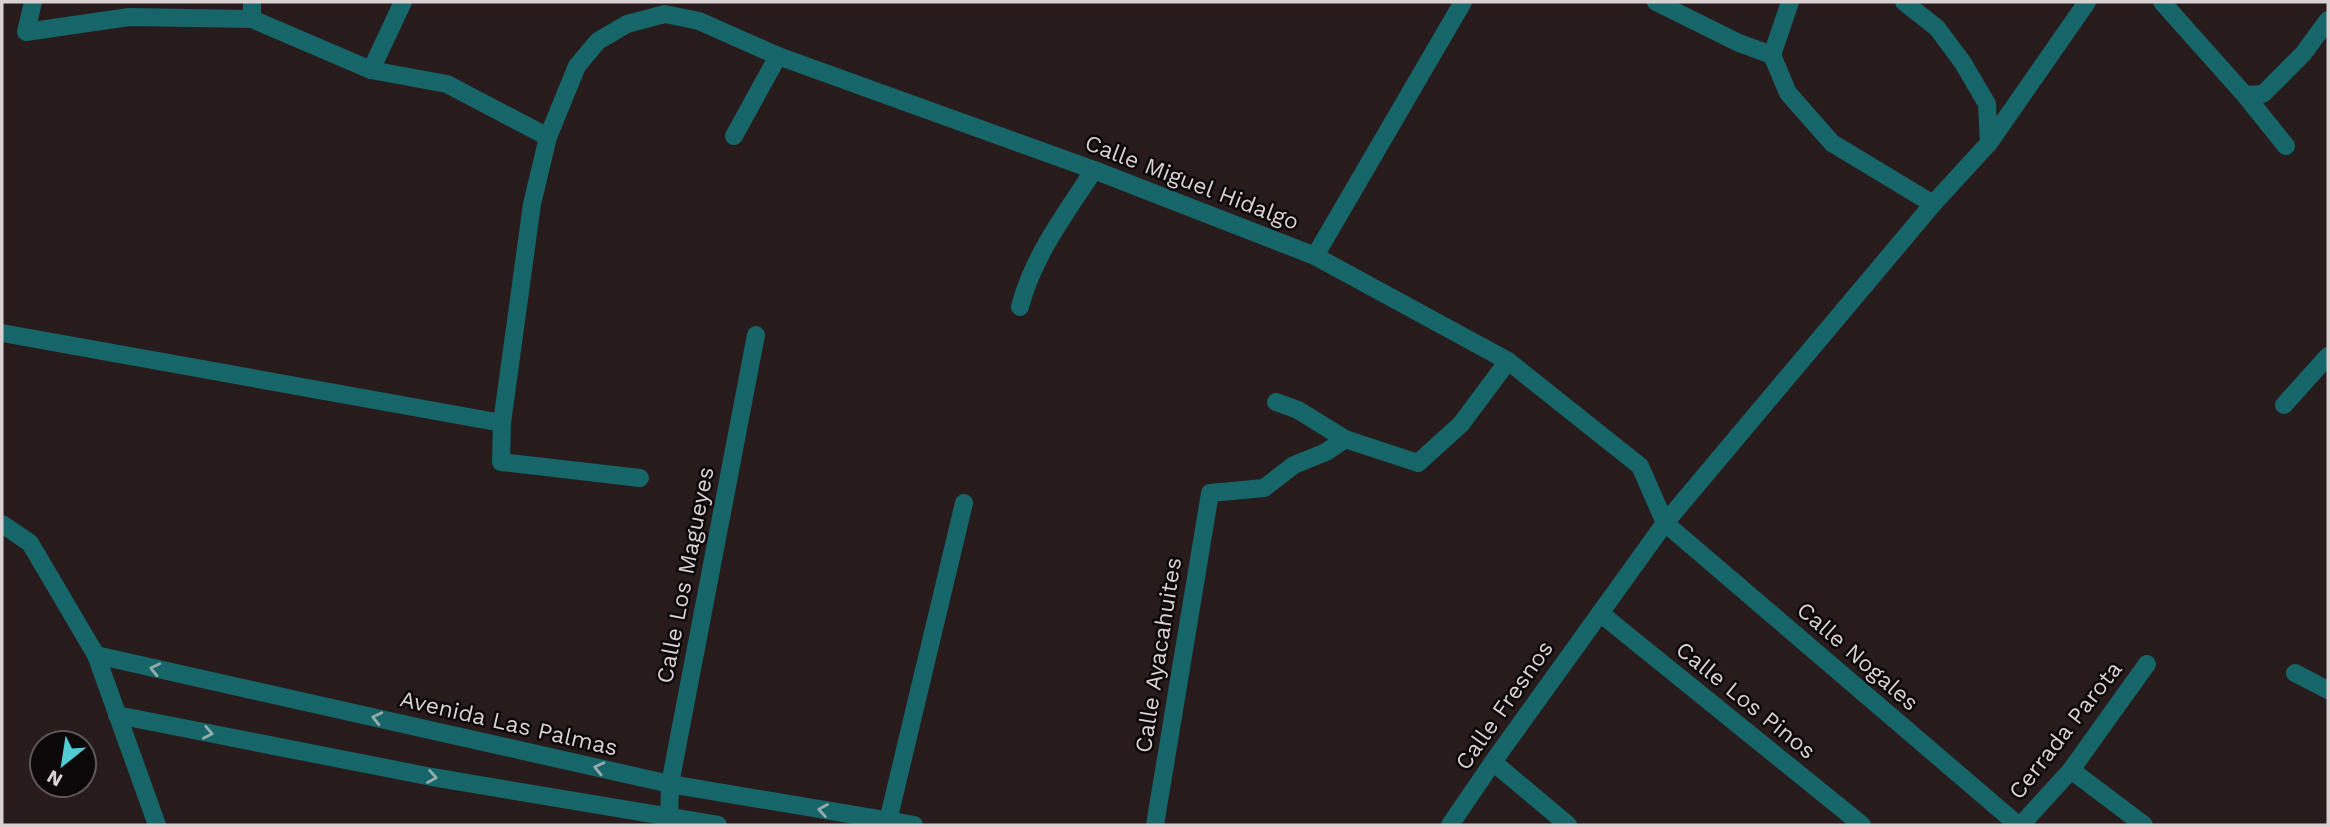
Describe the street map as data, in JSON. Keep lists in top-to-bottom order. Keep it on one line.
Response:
{"streets":{"street":["Calle Miguel Hidalgo","Calle Los Magueyes","Calle Ayacahuites","Calle Nogales","Calle Los Pinos","Calle Fresnos","Avenida Las Palmas","Cerrada Parota"]},"crossings":[["Calle Miguel Hidalgo","Calle Nogales"],["Calle Miguel Hidalgo","Calle Fresnos"],["Calle Los Magueyes","Avenida Las Palmas"],["Calle Nogales","Calle Fresnos"],["Calle Nogales","Cerrada Parota"],["Calle Los Pinos","Calle Fresnos"]],"north":"bottom left"}
